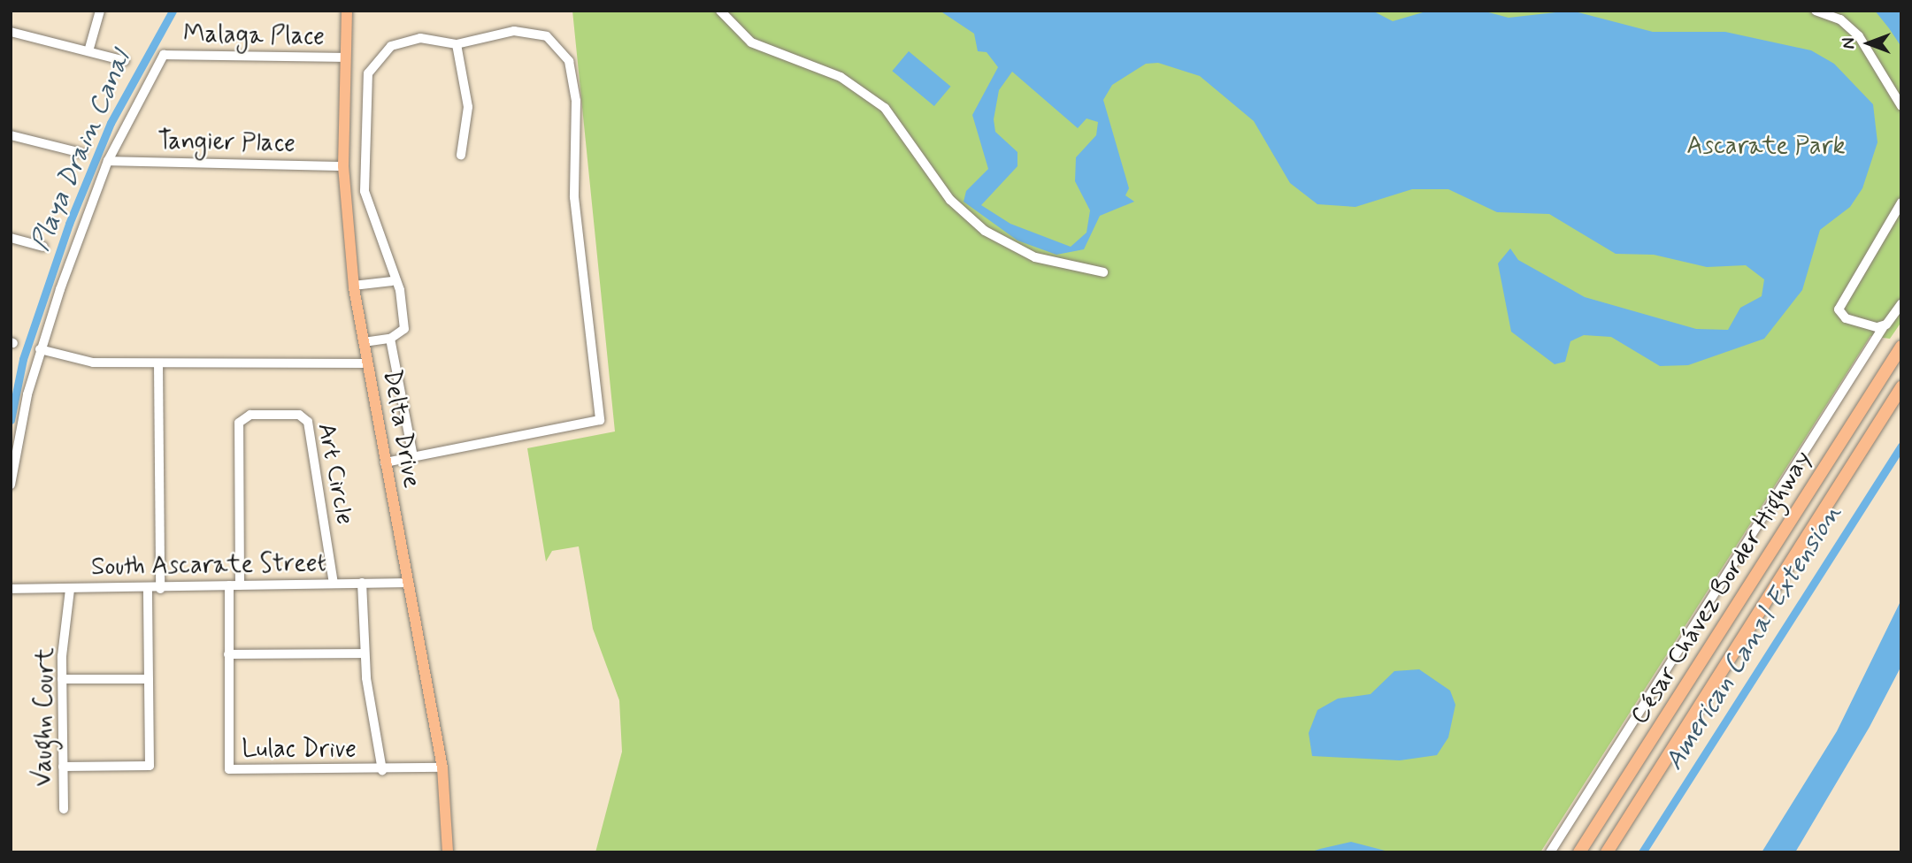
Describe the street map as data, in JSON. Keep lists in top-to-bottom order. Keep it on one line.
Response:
{"streets":{"highway":["César Chávez Border Highway"],"main road":["Delta Drive"],"street":["Malaga Place","Tangier Place","Art Circle","South Ascarate Street","Vaughn Court","Lulac Drive"]},"crossings":[["Malaga Place","Tangier Place"],["Malaga Place","Delta Drive"],["Tangier Place","Delta Drive"],["Delta Drive","South Ascarate Street"],["Delta Drive","Lulac Drive"],["Art Circle","South Ascarate Street"],["South Ascarate Street","Vaughn Court"],["South Ascarate Street","Lulac Drive"]],"water":["Playa Drain Canal","American Canal Extension"],"parks":["Ascarate Park"],"north":"left"}
